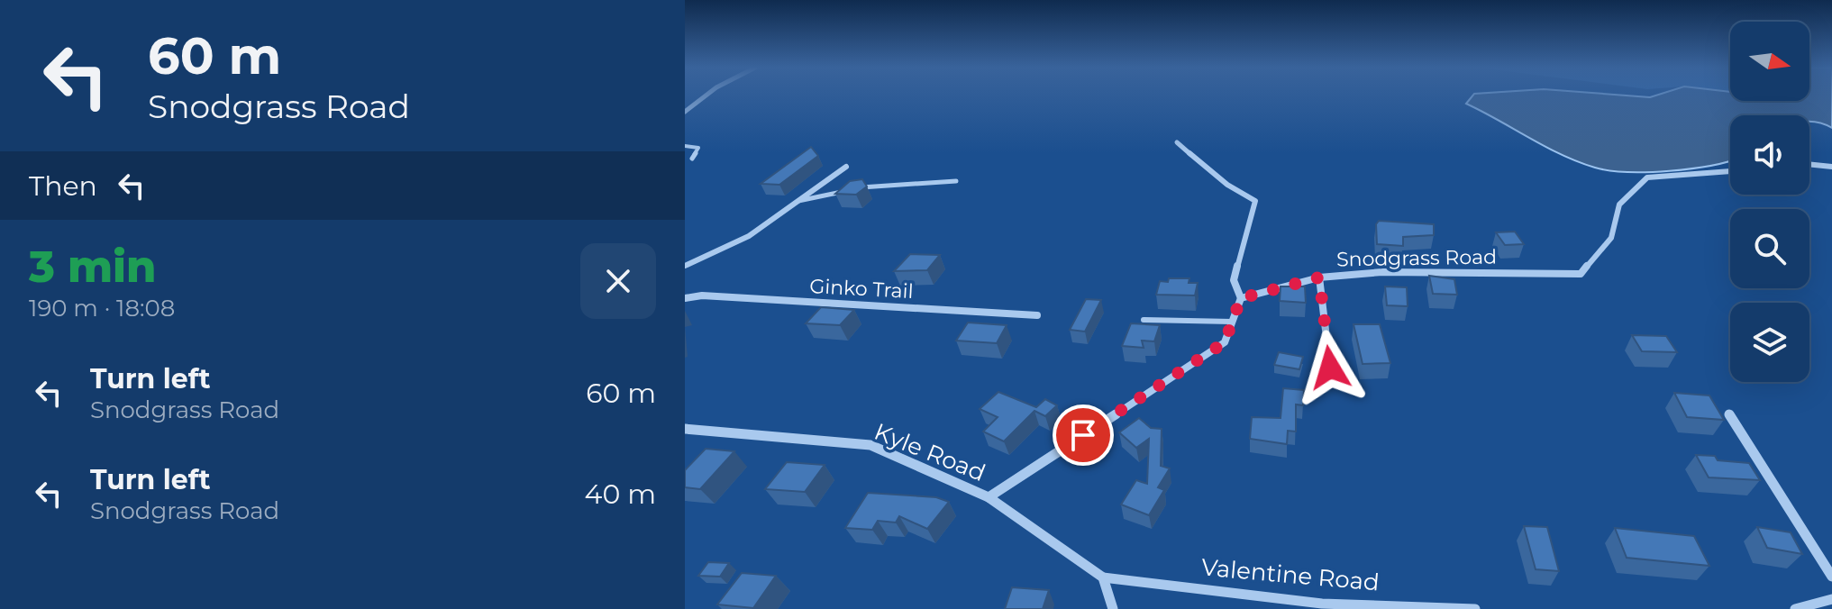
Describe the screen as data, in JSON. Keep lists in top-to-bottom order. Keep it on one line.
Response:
{"streets":{"street":["Snodgrass Road","Ginko Trail","Kyle Road","Valentine Road"]},"crossings":[["Kyle Road","Valentine Road"]],"north":"right","page":{"turn":["60 m","Snodgrass Road"],"then":"Then","heading":["3 min","190 m · 18:08"],"list":[{"name":"Turn left","note":"Snodgrass Road","value":"60 m"},{"name":"Turn left","note":"Snodgrass Road","value":"40 m"}]}}
